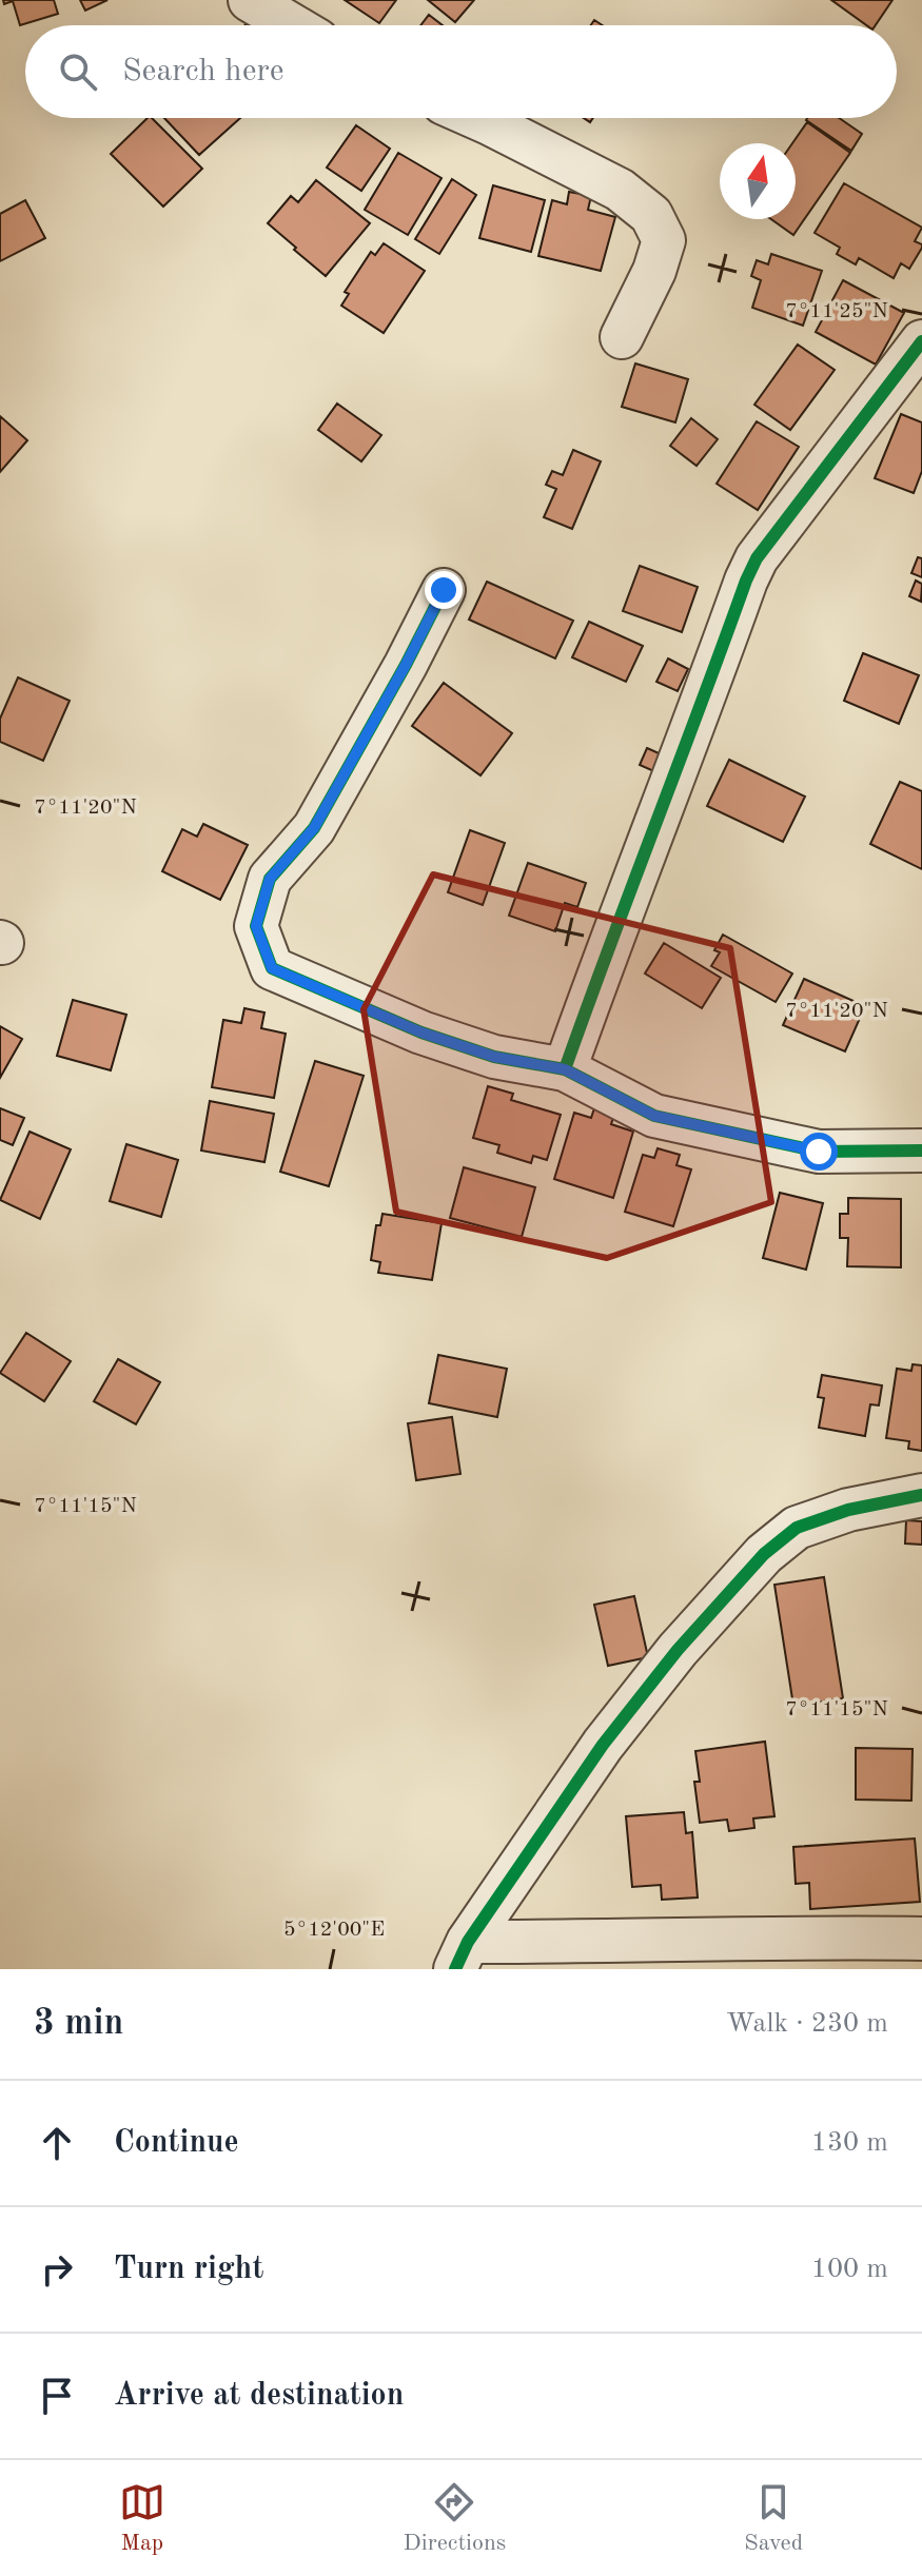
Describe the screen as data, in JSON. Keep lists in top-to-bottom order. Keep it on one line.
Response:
{"north":"top","page":{"search":"Search here","heading":["3 min","Walk · 230 m"],"list":[["Continue","130 m"],["Turn right","100 m"],"Arrive at destination"],"nav":["Map","Directions","Saved"]},"coordinates":["7°11'25\"N","7°11'20\"N","7°11'15\"N","5°12'00\"E"]}
